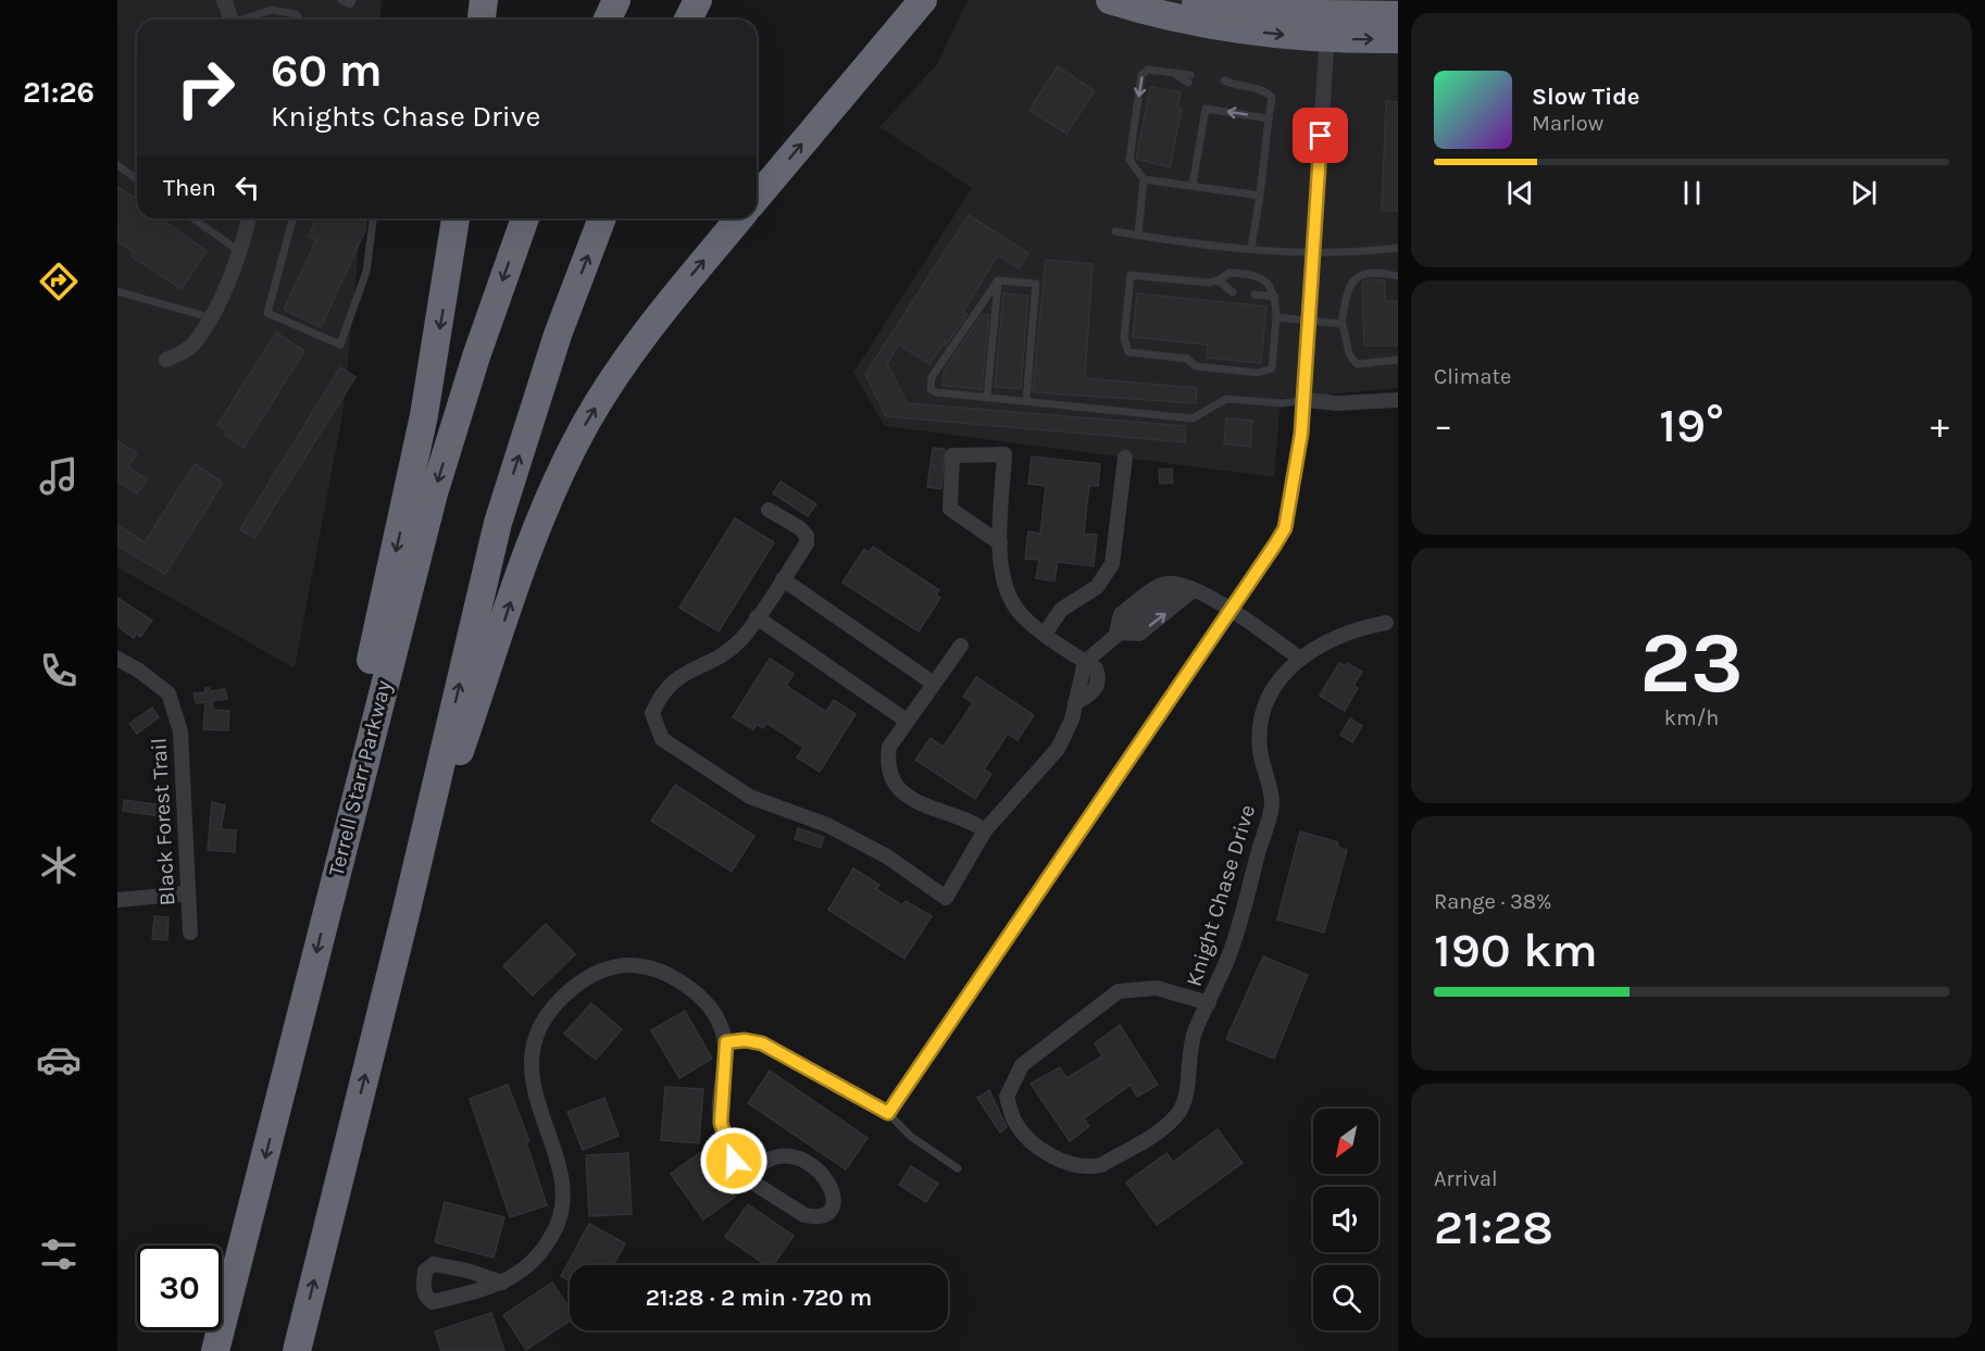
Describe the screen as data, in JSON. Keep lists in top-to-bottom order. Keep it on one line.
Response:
{"streets":{"highway":["Terrell Starr Parkway"],"street":["Black Forest Trail","Knight Chase Drive"]},"north":"bottom left","page":{"tabs":"21:26","turn":["60 m","Knights Chase Drive"],"song":["Slow Tide","Marlow"],"then":"Then","tile":["Climate",["23","km/h"],["Range · 38%","190 km"],["Arrival","21:28"]],"heat":["−","19°","+"],"limit":"30","trip":"21:28 · 2 min · 720 m"}}
